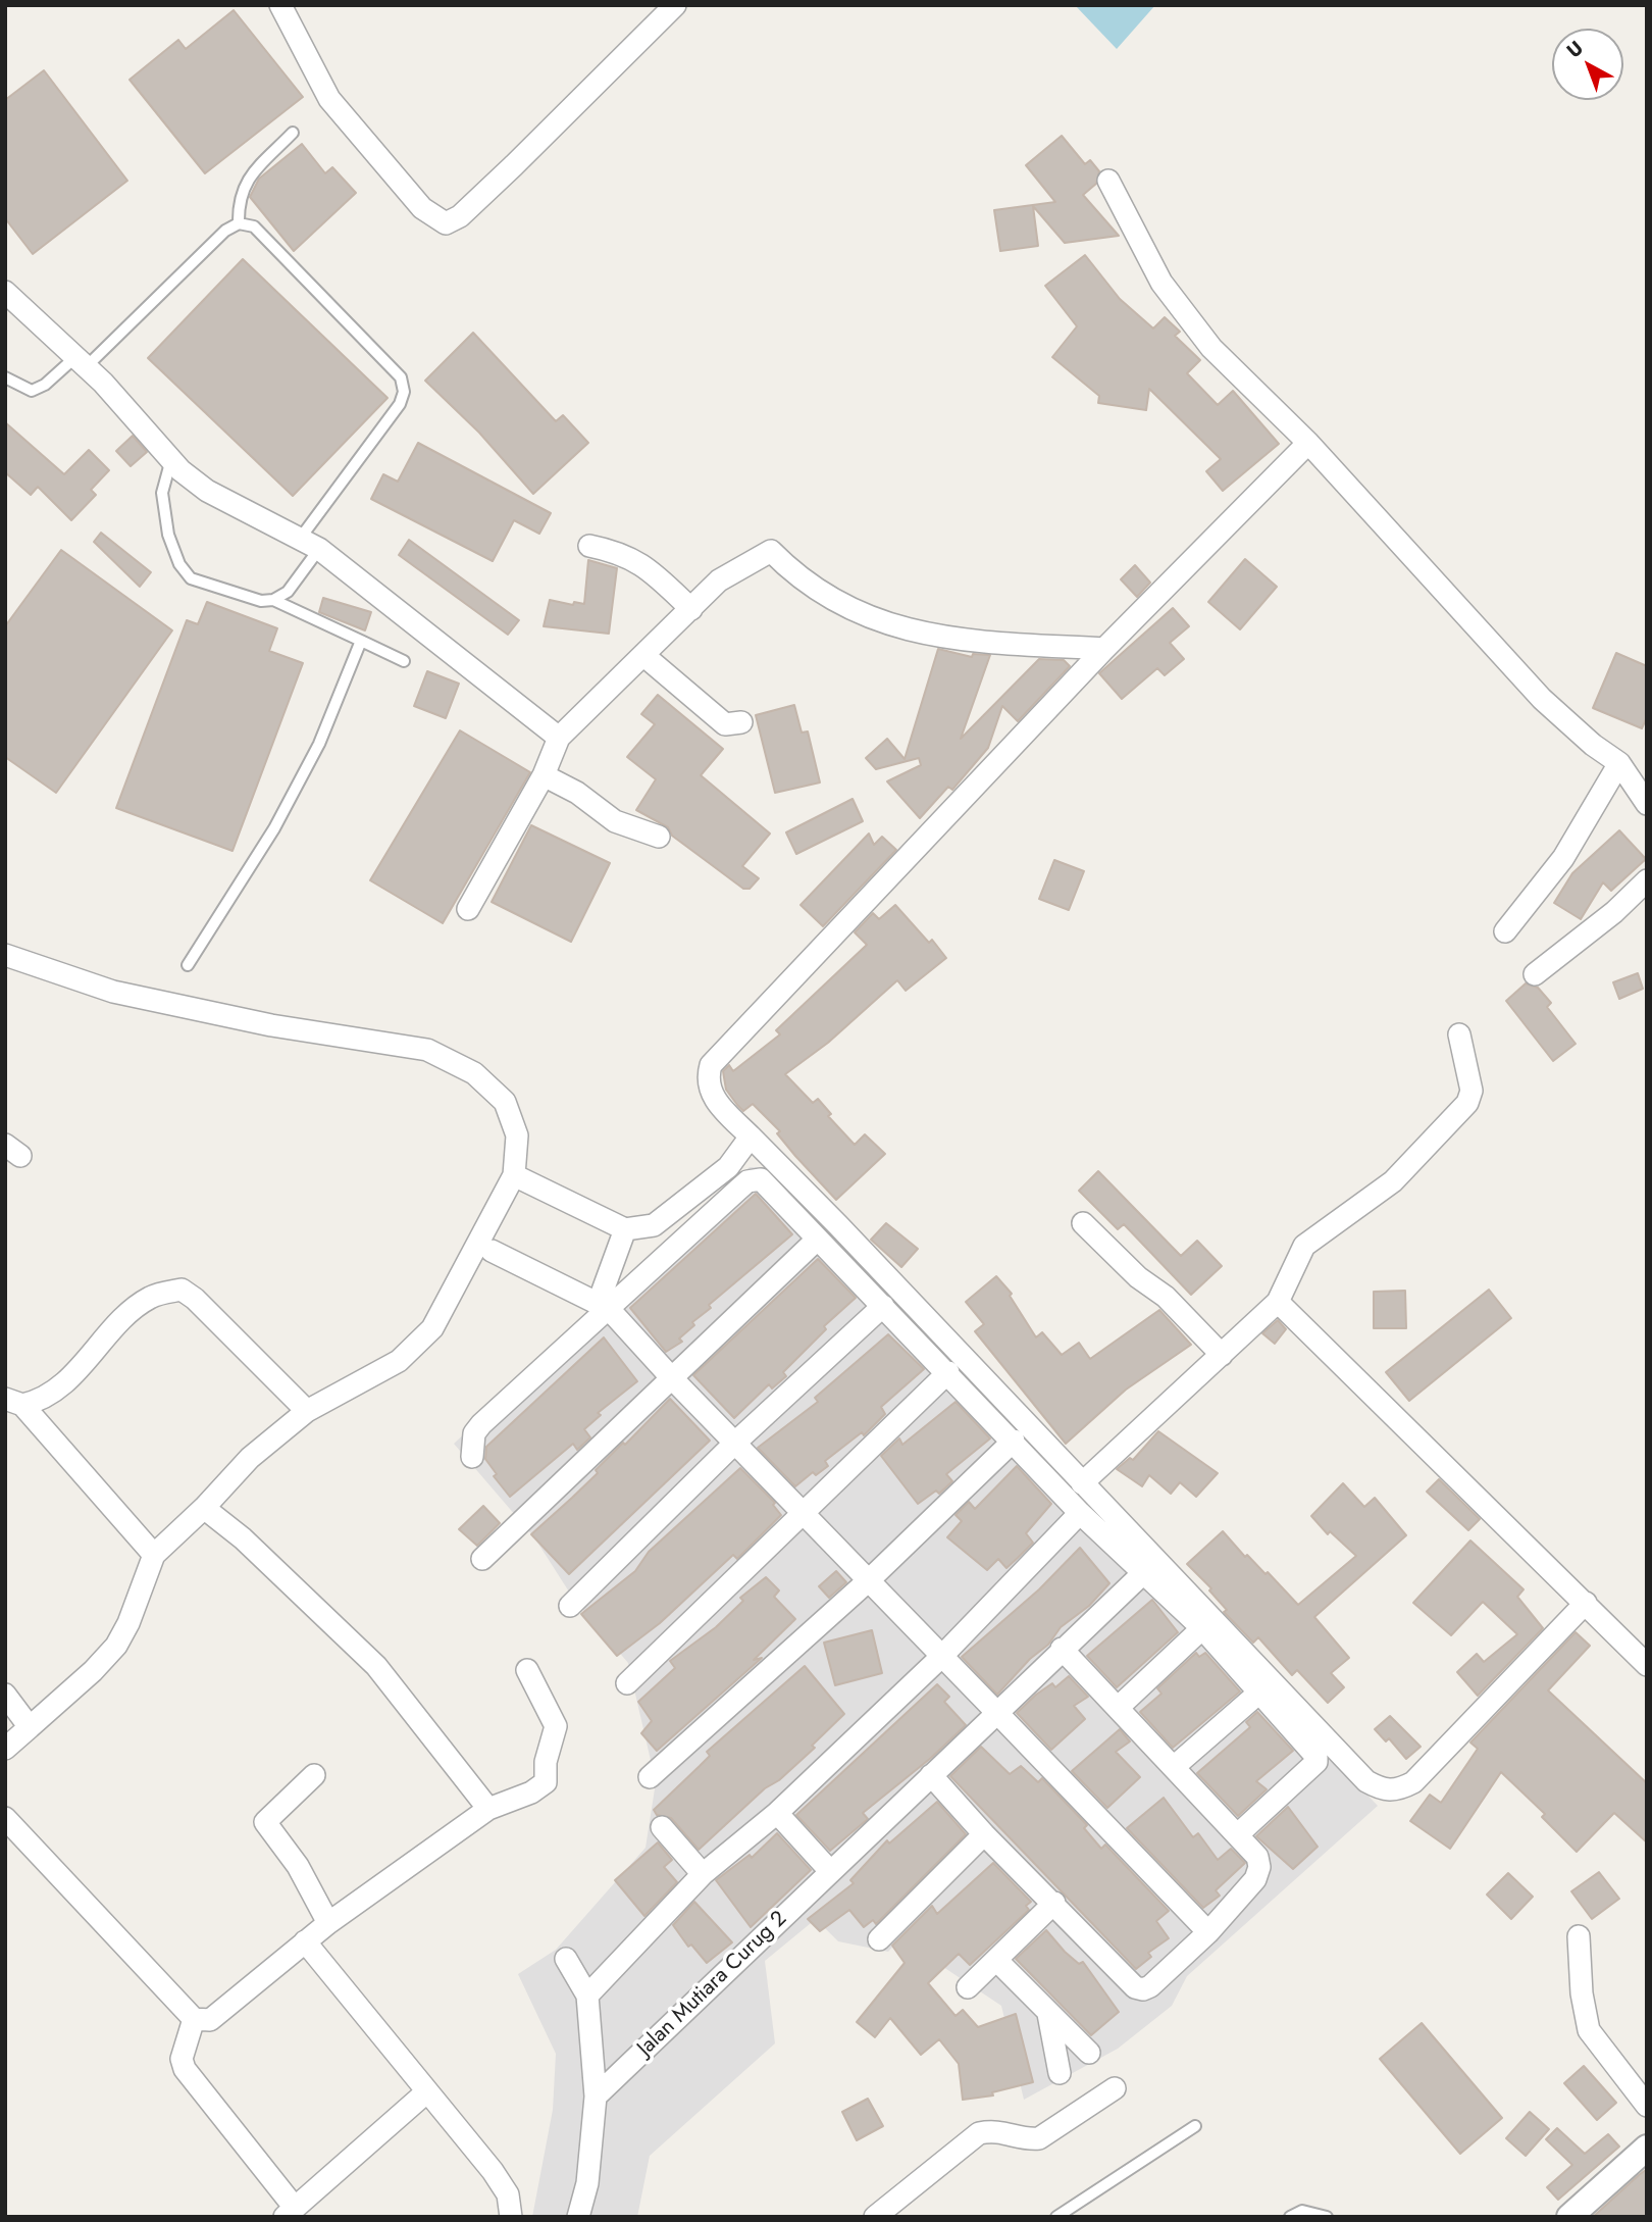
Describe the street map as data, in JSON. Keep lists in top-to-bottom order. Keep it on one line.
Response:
{"streets":{"street":["Jalan Mutiara Curug 2"]},"north":"top left"}
